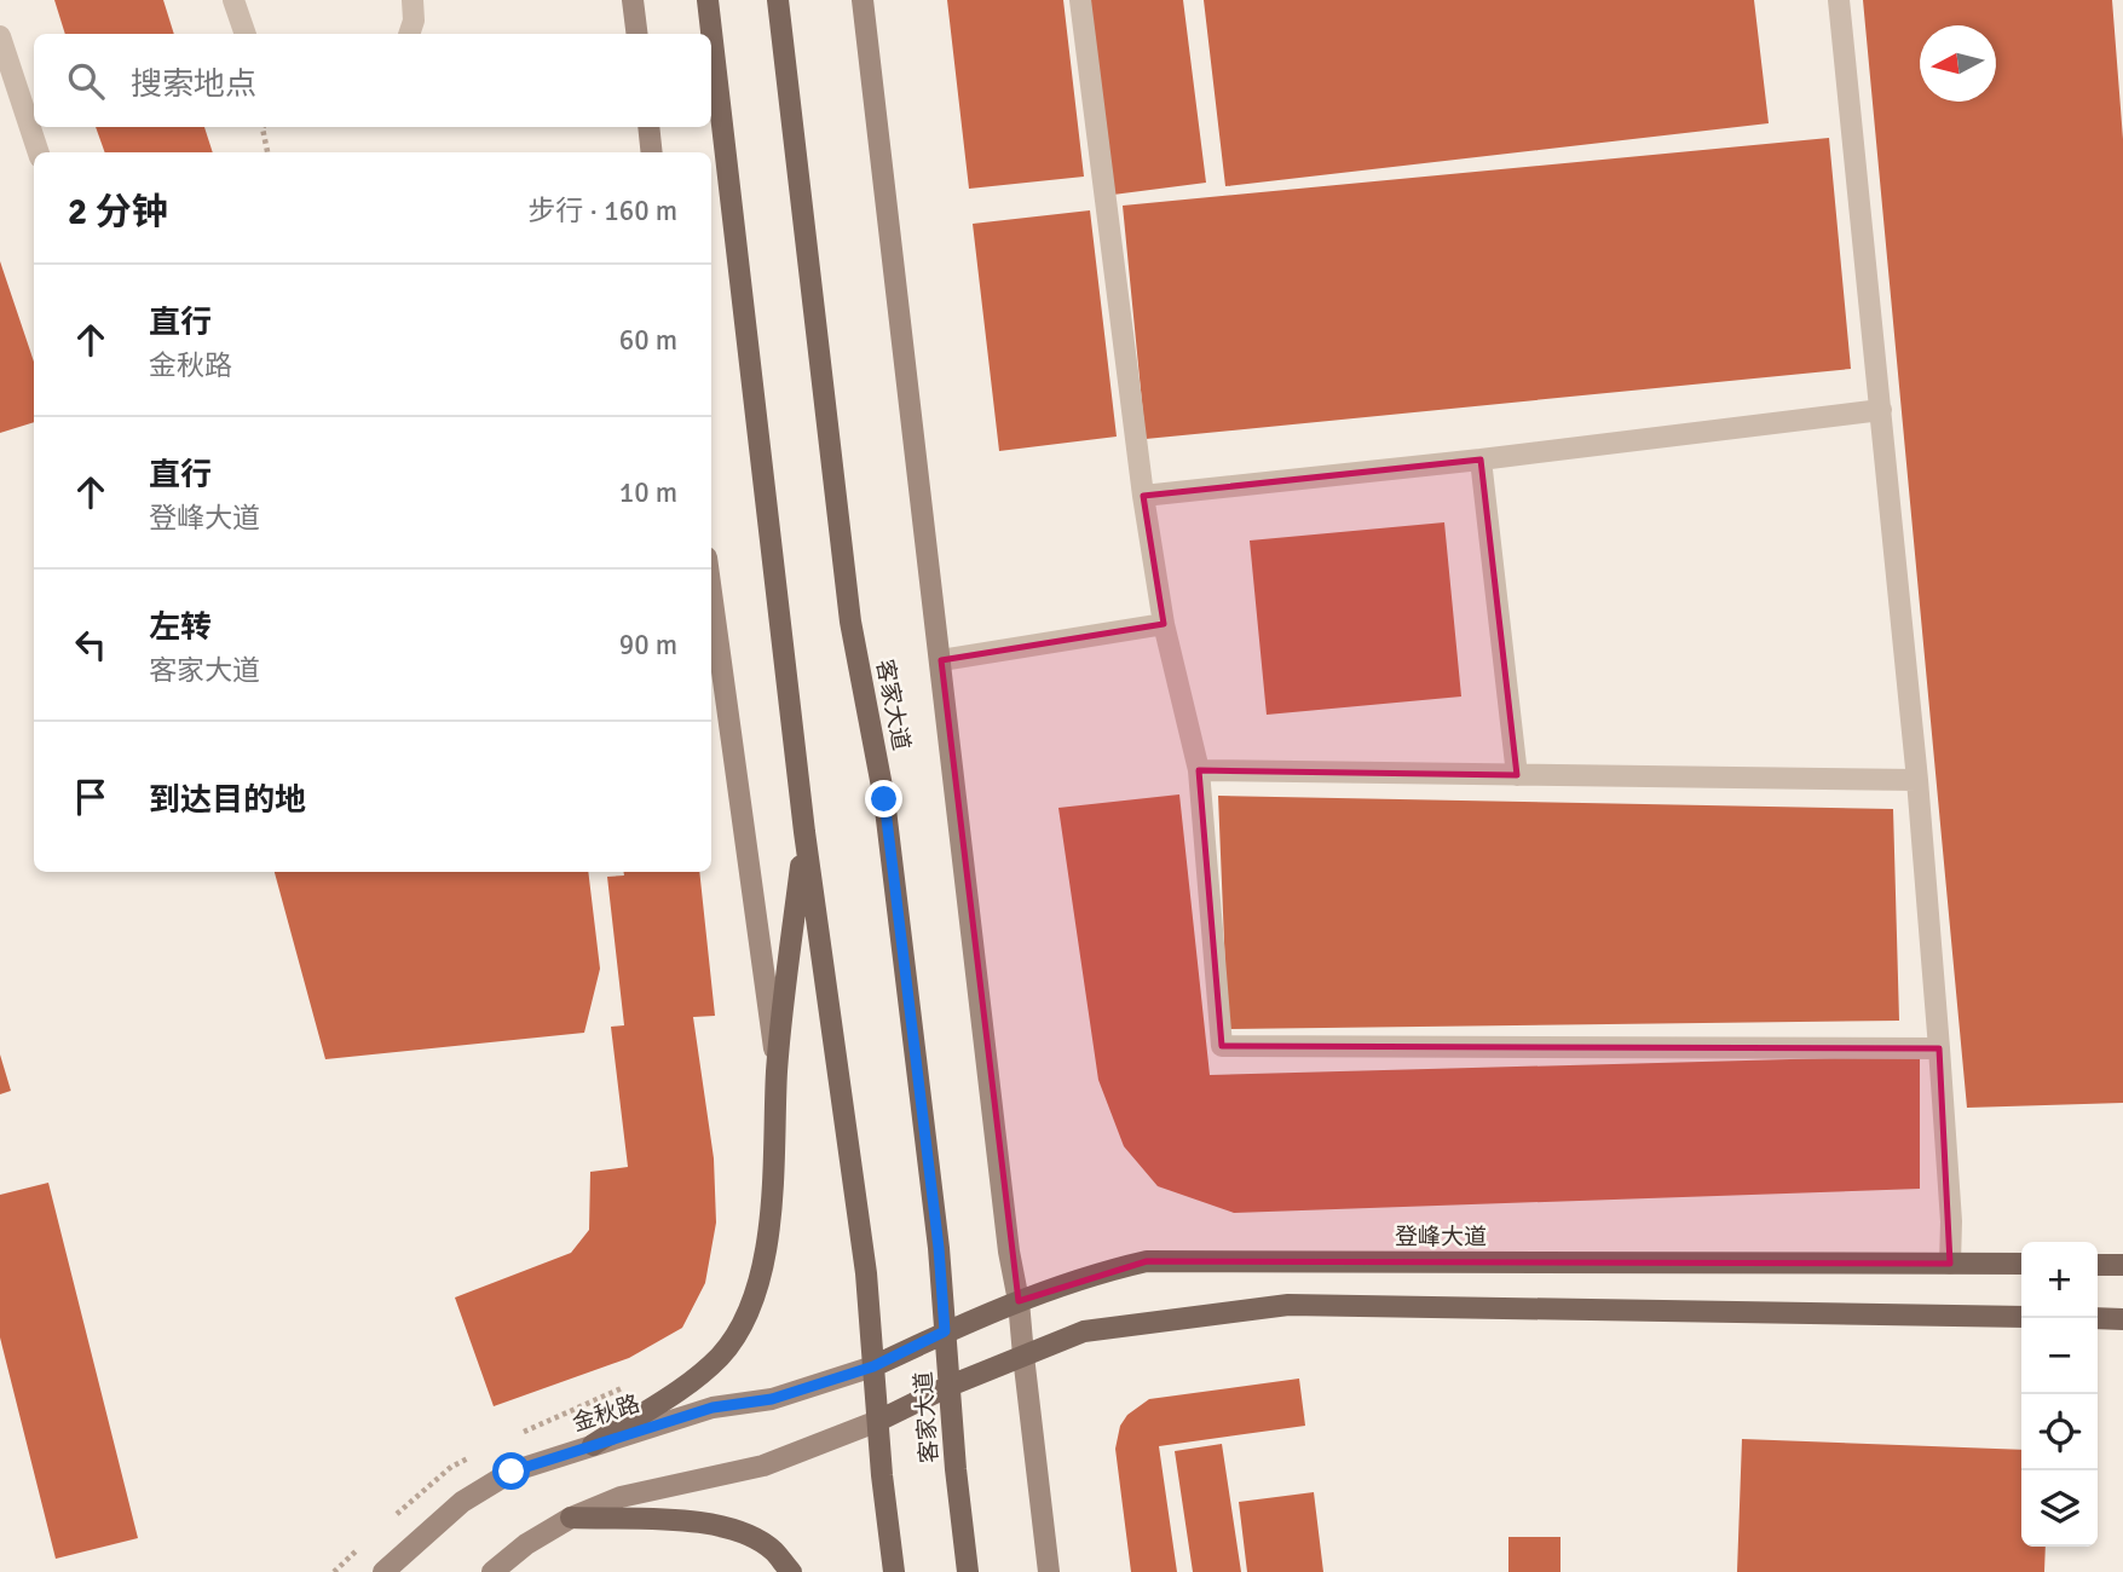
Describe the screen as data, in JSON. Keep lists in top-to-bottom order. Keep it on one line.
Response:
{"streets":{"main road":["客家大道","登峰大道"],"street":["金秋路"]},"crossings":[["客家大道","登峰大道"],["客家大道","金秋路"],["登峰大道","金秋路"]],"north":"left","page":{"search":"搜索地点","heading":["2 分钟","步行 · 160 m"],"list":[["直行","金秋路","60 m"],["直行","登峰大道","10 m"],["左转","客家大道","90 m"],"到达目的地"],"map_buttons":["+","−"]}}
